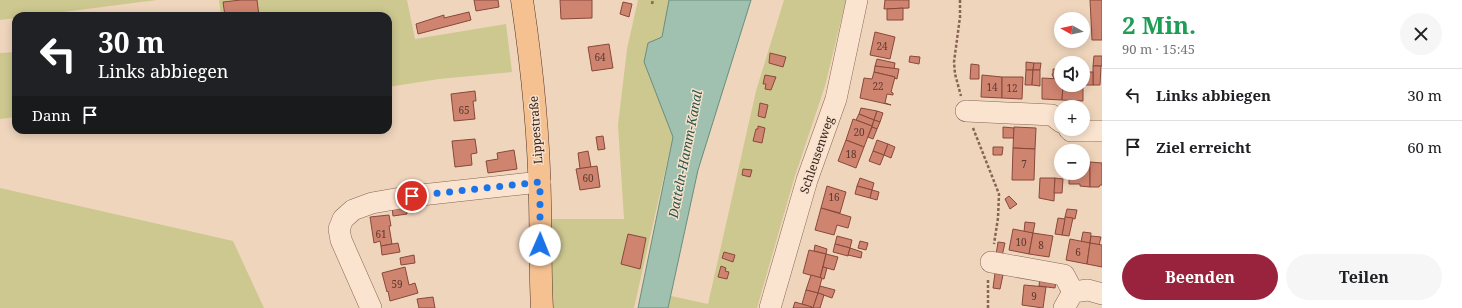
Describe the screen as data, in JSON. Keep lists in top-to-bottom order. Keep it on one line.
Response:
{"streets":{"main road":["Lippestraße"],"street":["Schleusenweg"]},"water":["Datteln-Hamm-Kanal"],"house_numbers":["24","64","22","14","12","65","20","18","7","60","16","61","10","8","6","59","9"],"north":"left","page":{"heading":["2 Min.","90 m · 15:45"],"map_buttons":["+","−"],"turn":["30 m","Links abbiegen"],"list":[{"name":"Links abbiegen","value":"30 m"},{"name":"Ziel erreicht","value":"60 m"}],"then":"Dann","buttons":["Beenden","Teilen"]}}
